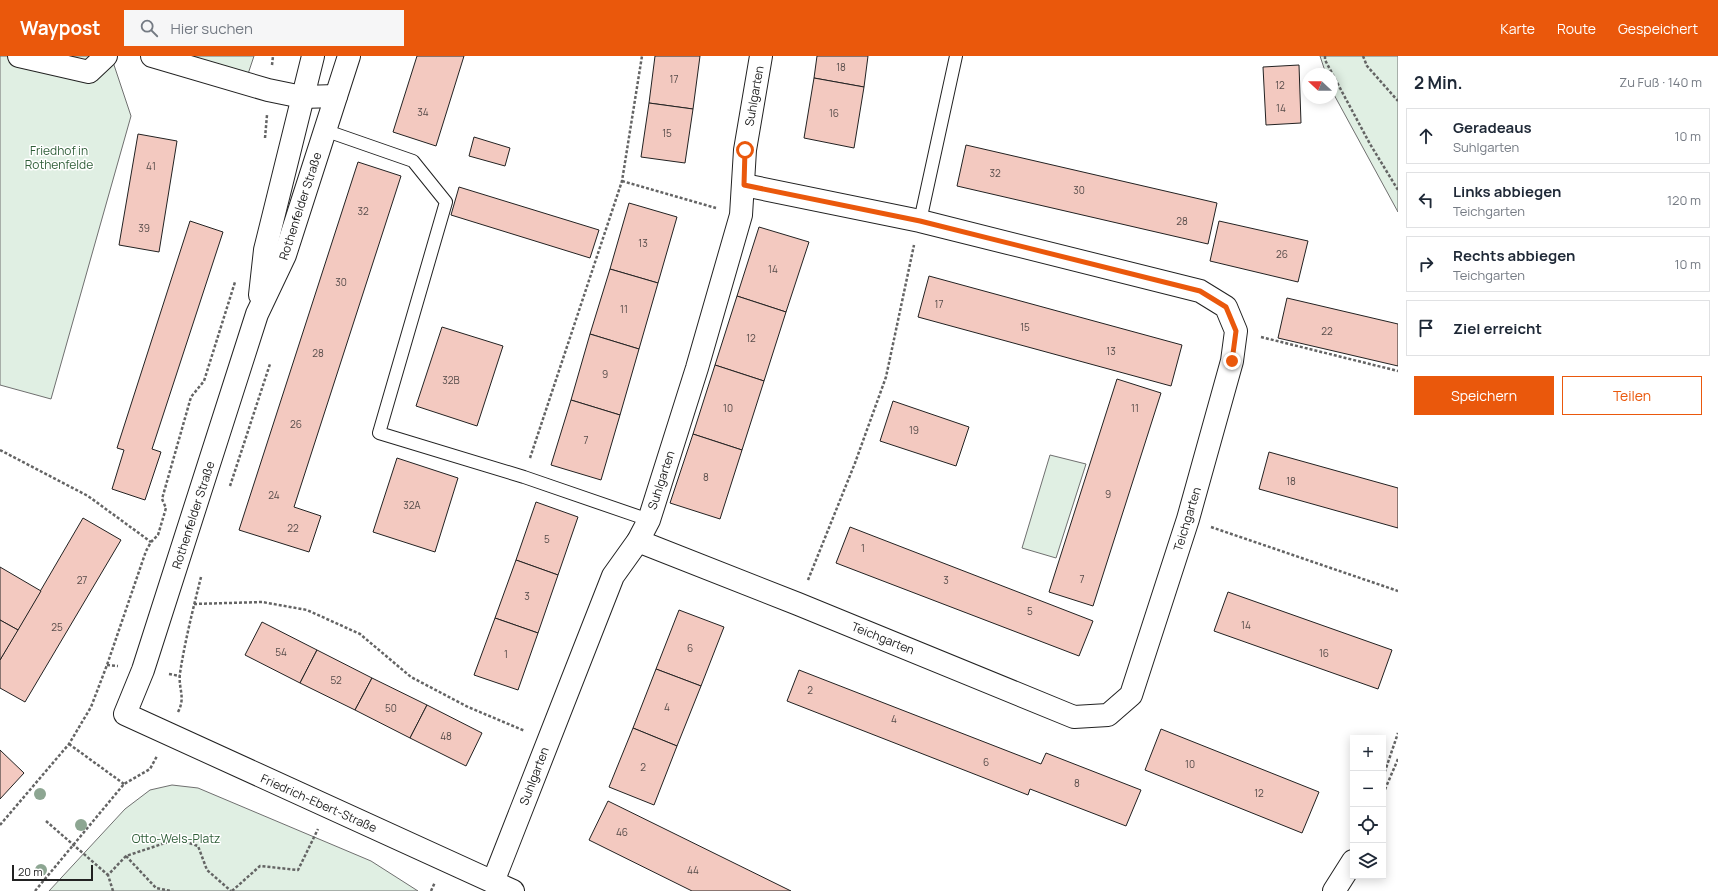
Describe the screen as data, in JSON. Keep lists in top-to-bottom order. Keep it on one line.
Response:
{"streets":{"street":["Suhlgarten","Rothenfelder Straße","Teichgarten","Friedrich-Ebert-Straße"]},"crossings":[["Suhlgarten","Teichgarten"],["Suhlgarten","Friedrich-Ebert-Straße"],["Rothenfelder Straße","Friedrich-Ebert-Straße"]],"parks":["Friedhof in Rothenfelde","Otto-Wels-Platz"],"house_numbers":["18","17","12","14","34","16","15","41","32","30","32","28","39","13","26","14","30","17","11","15","22","12","13","28","9","32B","10","11","26","19","7","8","18","9","24","32A","22","5","1","7","27","3","3","5","14","25","6","54","16","1","52","2","4","50","4","48","6","10","2","8","12","46","44"],"scale_bar":"20 m","north":"left","page":{"header":"Waypost","search":"Hier suchen","nav":["Karte","Route","Gespeichert"],"heading":["2 Min.","Zu Fuß · 140 m"],"list":[["Geradeaus","Suhlgarten","10 m"],["Links abbiegen","Teichgarten","120 m"],["Rechts abbiegen","Teichgarten","10 m"],"Ziel erreicht"],"buttons":["Speichern","Teilen"],"map_buttons":["+","−"],"scale":"20 m"}}
